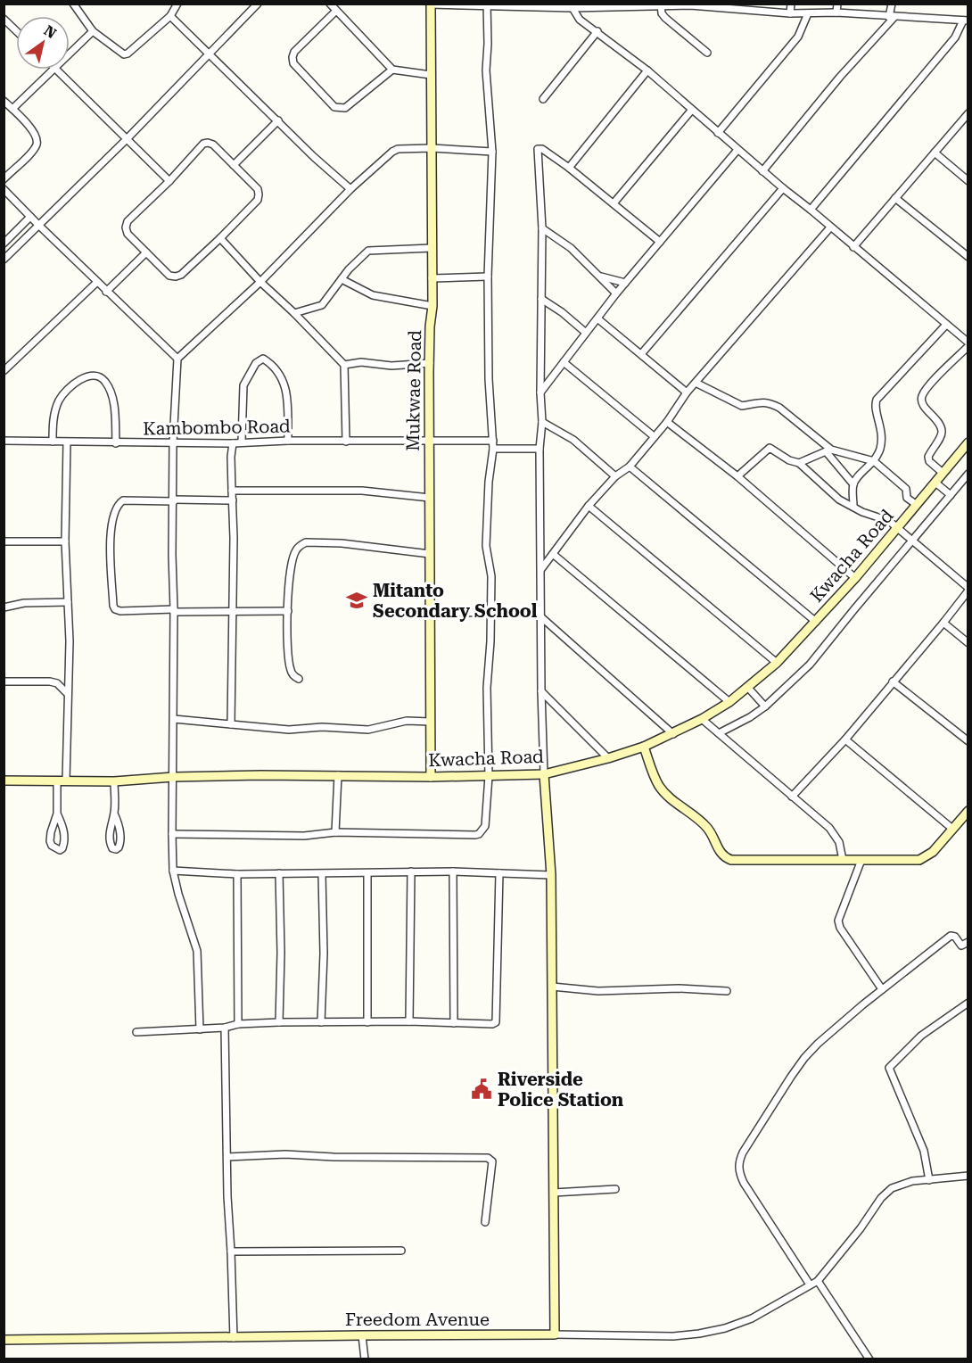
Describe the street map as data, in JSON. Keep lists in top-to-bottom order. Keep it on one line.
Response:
{"streets":{"main road":["Mukwae Road","Kwacha Road","Freedom Avenue"],"street":["Kambombo Road"]},"crossings":[["Mukwae Road","Kambombo Road"],["Mukwae Road","Kwacha Road"]],"places":{"school or university":["Mitanto Secondary School"],"public building":["Riverside Police Station"]},"north":"top right"}
